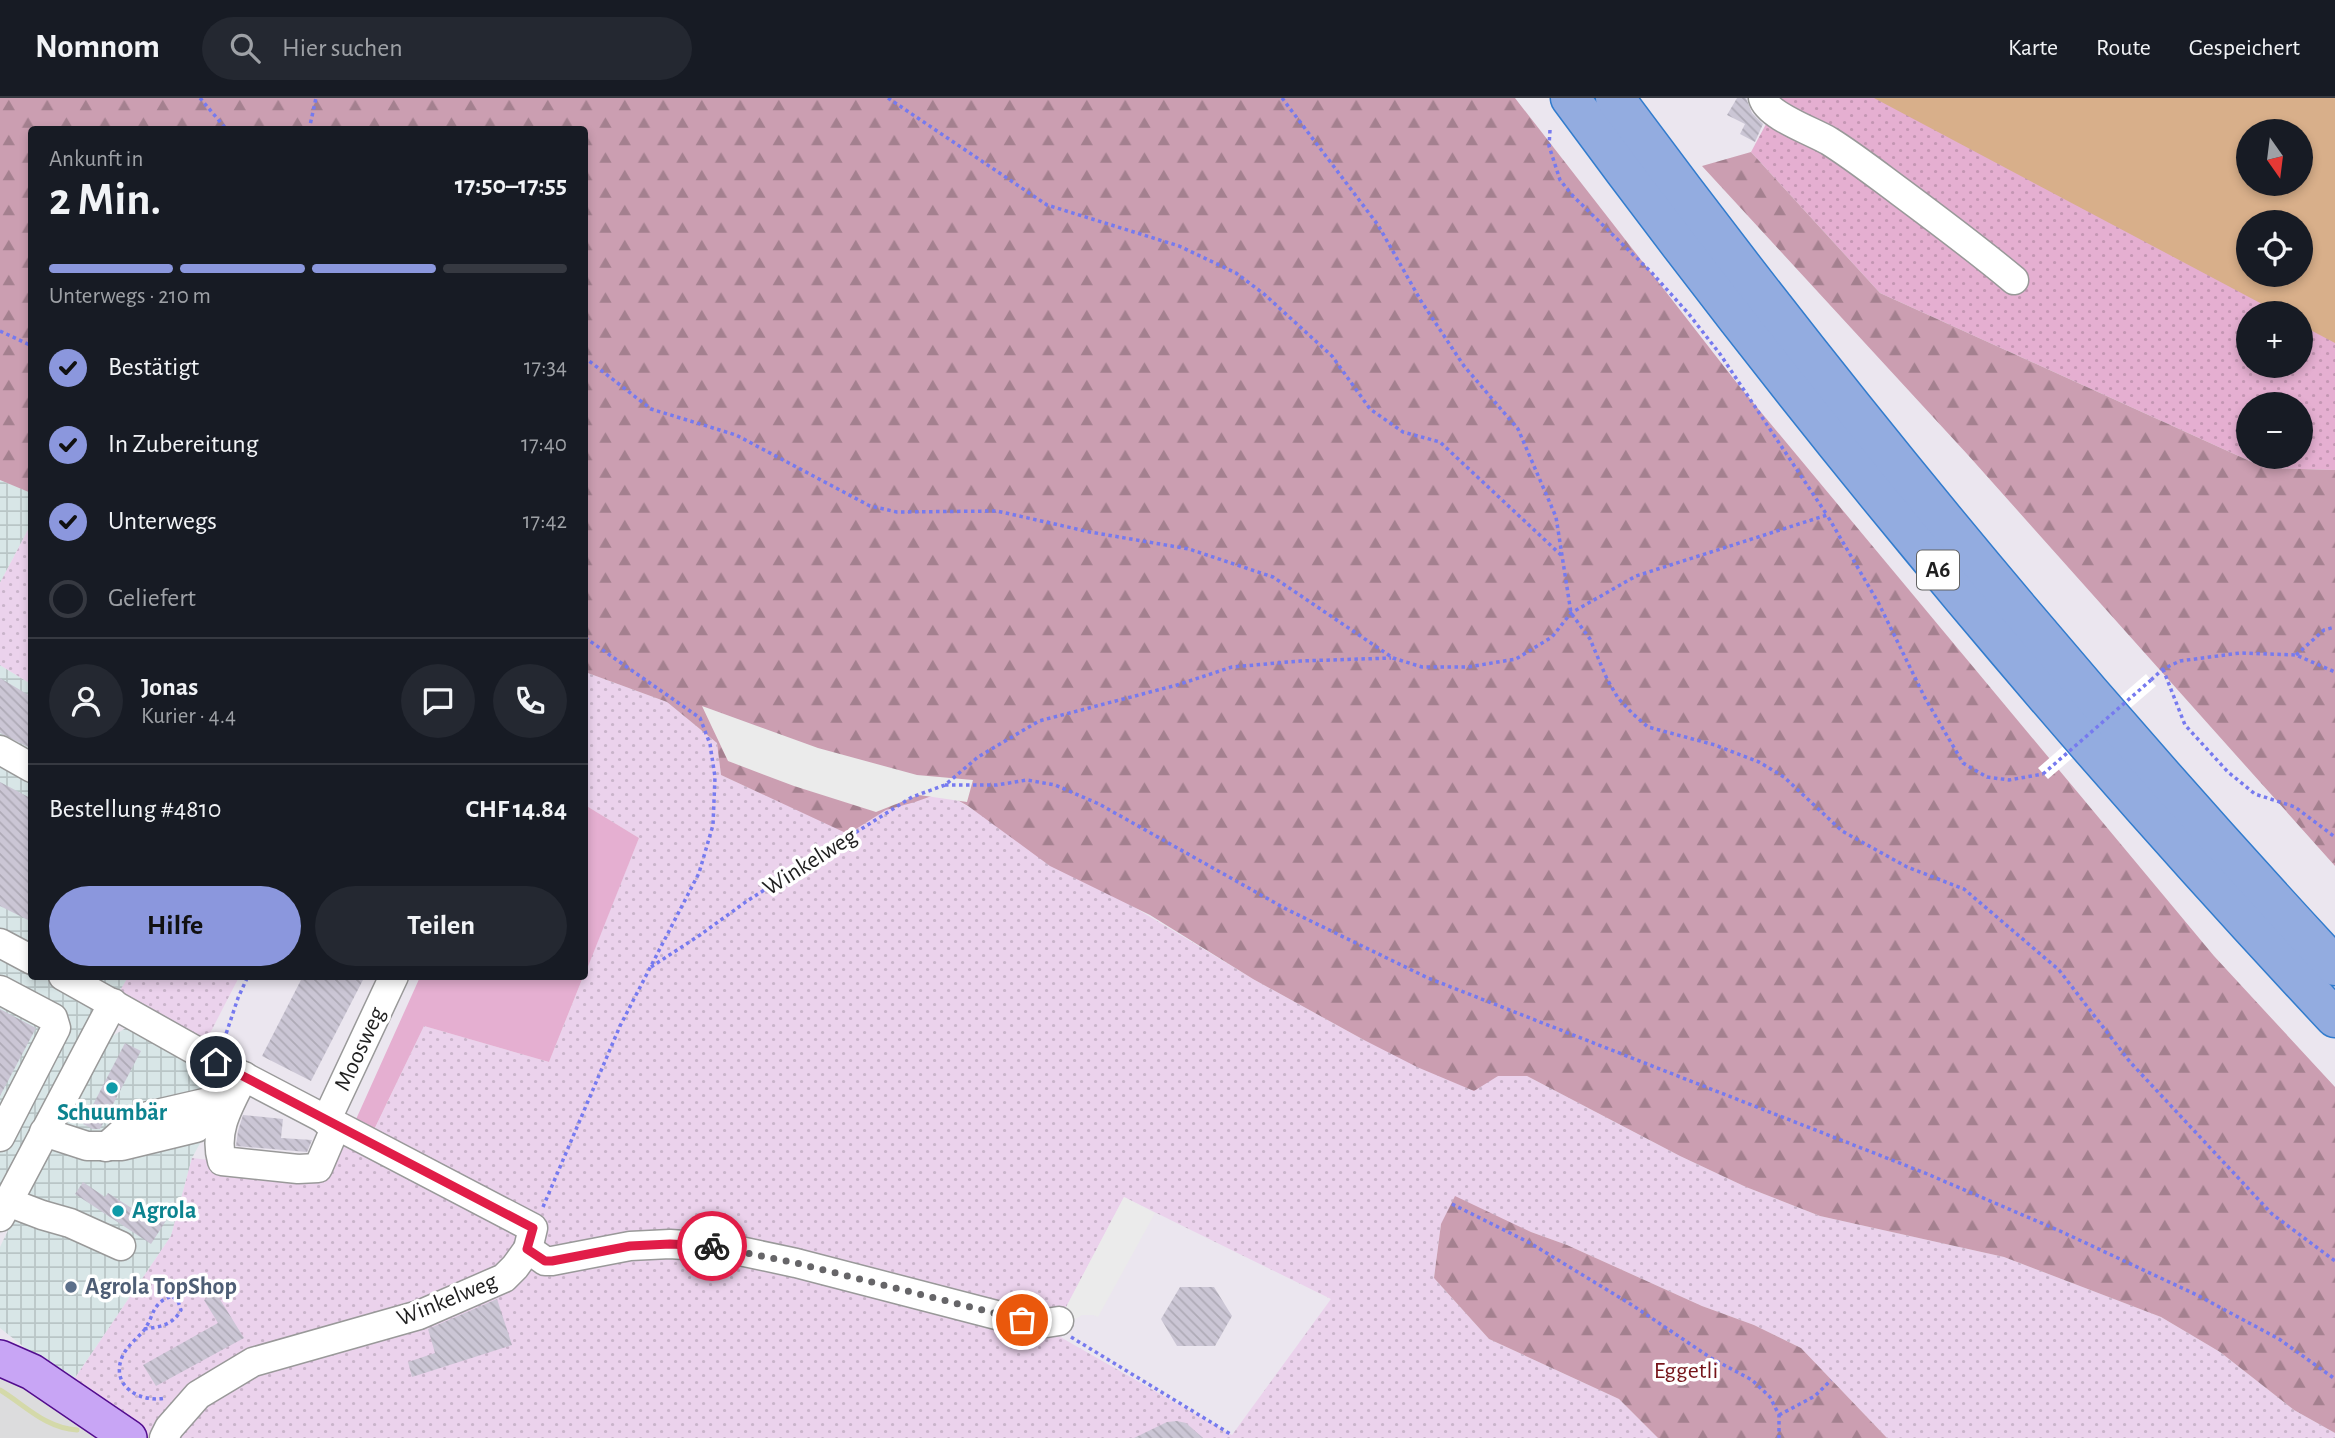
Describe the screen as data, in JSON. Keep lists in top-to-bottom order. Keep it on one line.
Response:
{"streets":{"highway":["A6"],"street":["Winkelweg","Moosweg"]},"crossings":[["Winkelweg","Moosweg"]],"parks":["Eggetli"],"places":["Schuumbär","Agrola","Agrola TopShop"],"north":"bottom","page":{"header":"Nomnom","search":"Hier suchen","nav":["Karte","Route","Gespeichert"],"map_buttons":["+","−"],"heading":["2 Min.","Ankunft in","17:50–17:55"],"panel":["Jonas","Kurier · 4.4","Bestellung #4810","CHF 14.84"],"bar":"Unterwegs · 210 m","list":[["Bestätigt","17:34"],["In Zubereitung","17:40"],["Unterwegs","17:42"],"Geliefert"],"buttons":["Hilfe","Teilen"]}}
